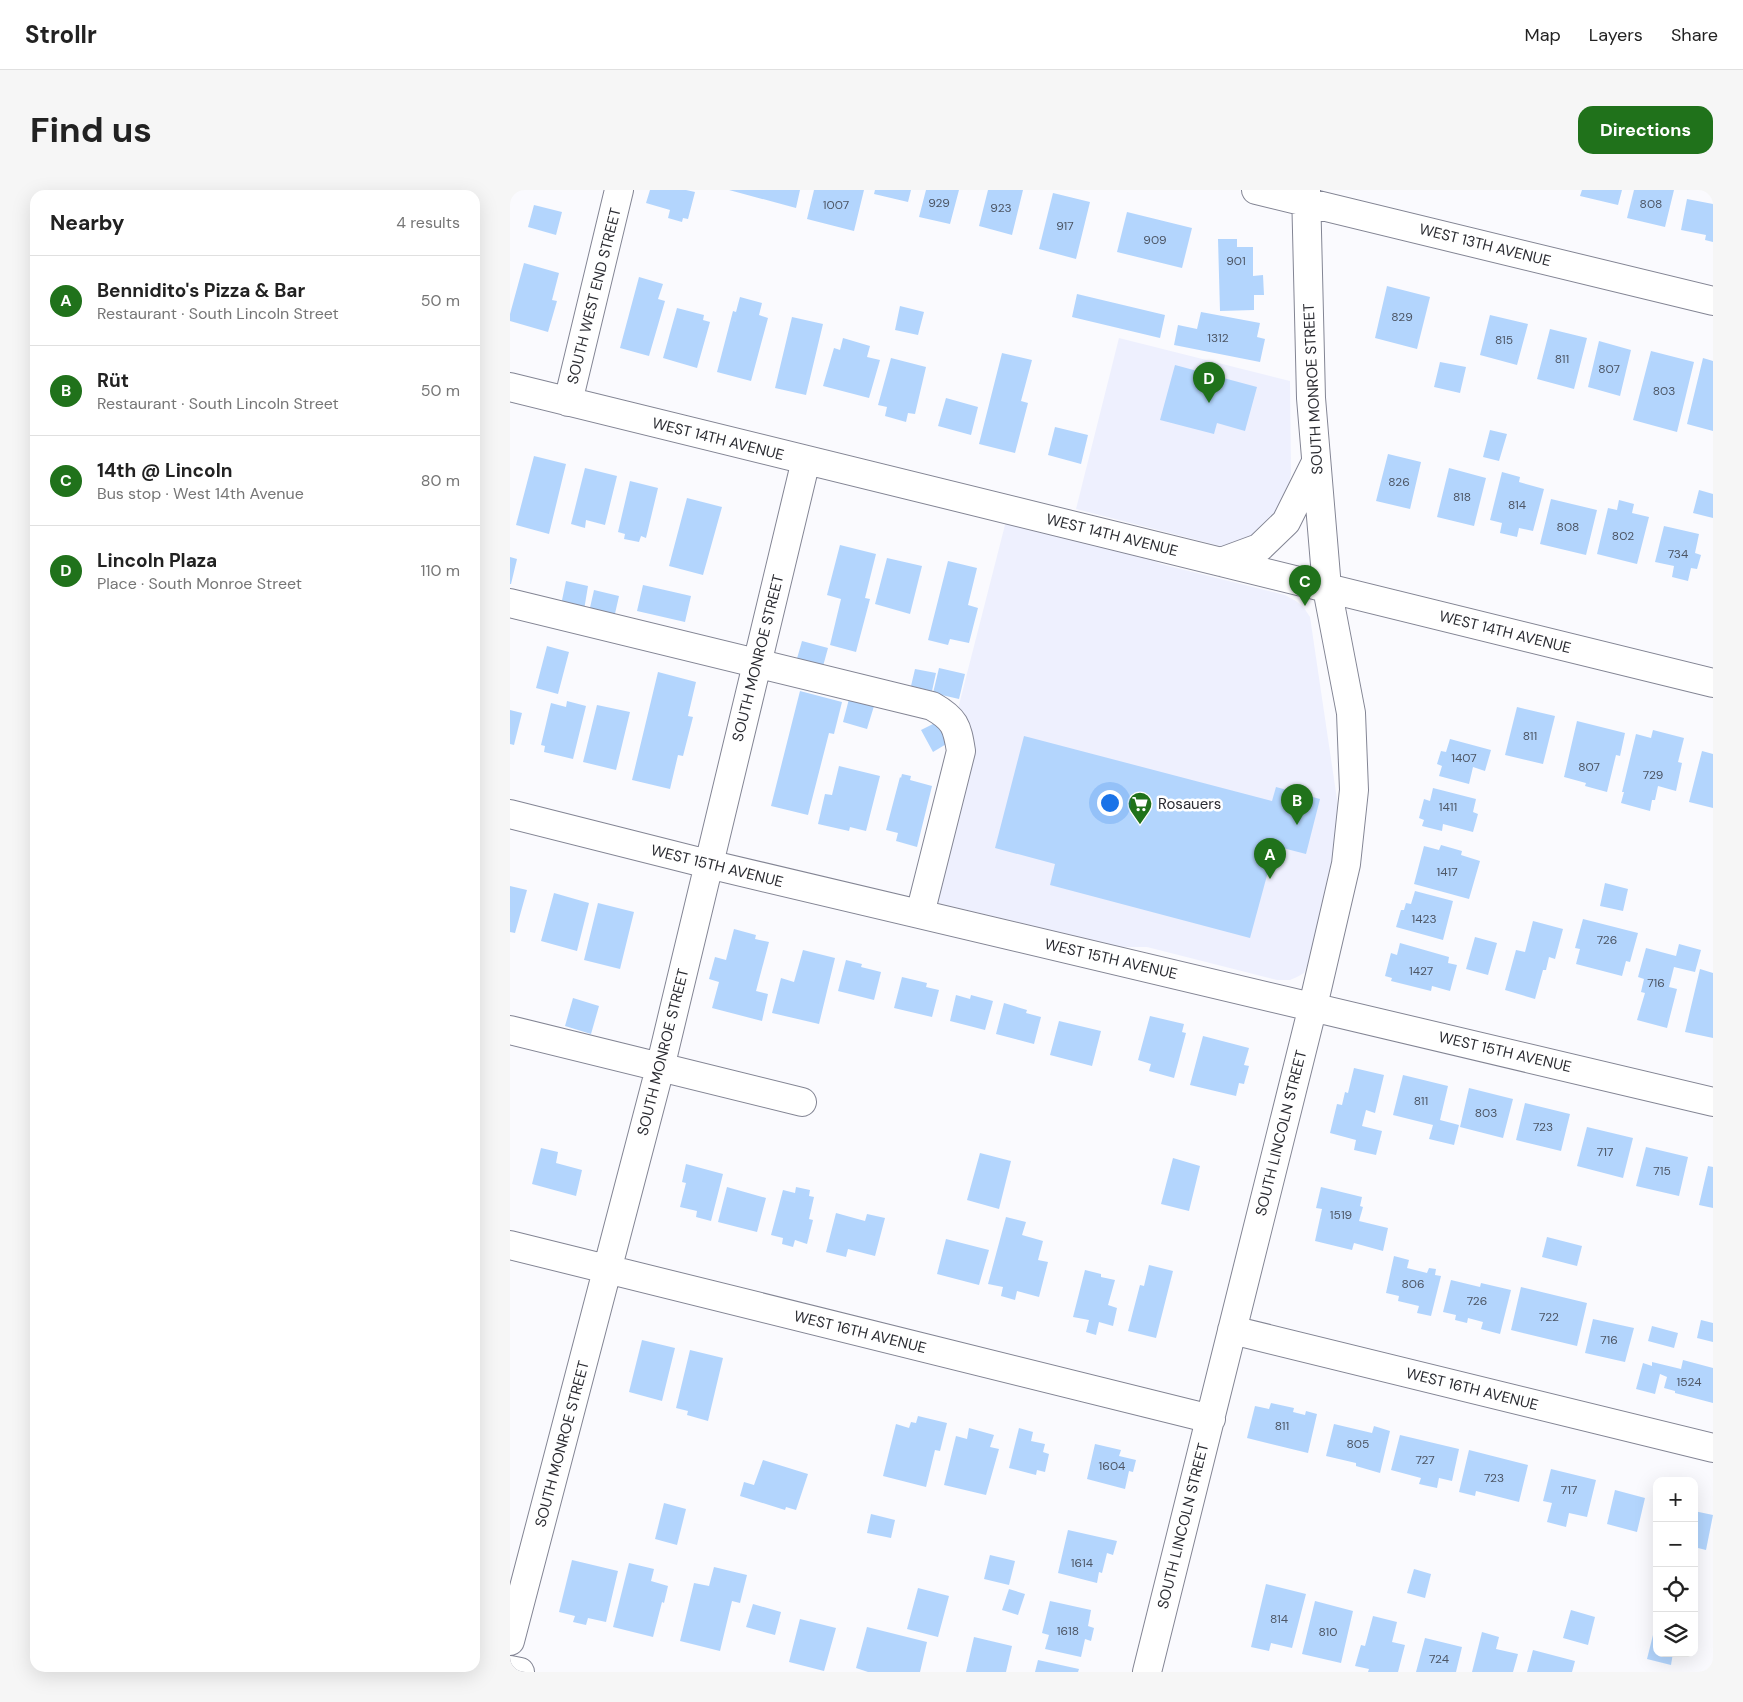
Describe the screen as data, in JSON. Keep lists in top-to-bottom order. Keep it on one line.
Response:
{"streets":{"street":["WEST 13TH AVENUE","SOUTH WEST END STREET","SOUTH MONROE STREET","WEST 14TH AVENUE","WEST 15TH AVENUE","SOUTH LINCOLN STREET","WEST 16TH AVENUE"]},"crossings":[["WEST 13TH AVENUE","SOUTH MONROE STREET"],["SOUTH WEST END STREET","WEST 14TH AVENUE"],["SOUTH MONROE STREET","WEST 14TH AVENUE"],["SOUTH MONROE STREET","WEST 15TH AVENUE"],["SOUTH MONROE STREET","SOUTH LINCOLN STREET"],["SOUTH MONROE STREET","WEST 16TH AVENUE"],["WEST 14TH AVENUE","SOUTH LINCOLN STREET"],["WEST 15TH AVENUE","SOUTH LINCOLN STREET"],["SOUTH LINCOLN STREET","WEST 16TH AVENUE"]],"places":{"supermarket":["Rosauers"]},"house_numbers":["929","808","1007","923","917","909","901","829","1312","815","811","807","803","826","818","814","808","802","734","811","1407","807","729","1411","1417","1423","726","1427","716","811","803","723","717","715","1519","806","726","722","716","1524","811","805","727","1604","723","717","1614","814","1618","810","724"],"page":{"header":"Strollr","nav":["Map","Layers","Share"],"buttons":"Directions","title":"Find us","heading":["Nearby","4 results"],"list":[{"mark":"A","name":"Bennidito's Pizza & Bar","note":"Restaurant · South Lincoln Street","value":"50 m"},{"mark":"B","name":"Rüt","note":"Restaurant · South Lincoln Street","value":"50 m"},{"mark":"C","name":"14th @ Lincoln","note":"Bus stop · West 14th Avenue","value":"80 m"},{"mark":"D","name":"Lincoln Plaza","note":"Place · South Monroe Street","value":"110 m"}],"pins":["D","C","B","A"],"map_buttons":["+","−"]}}
